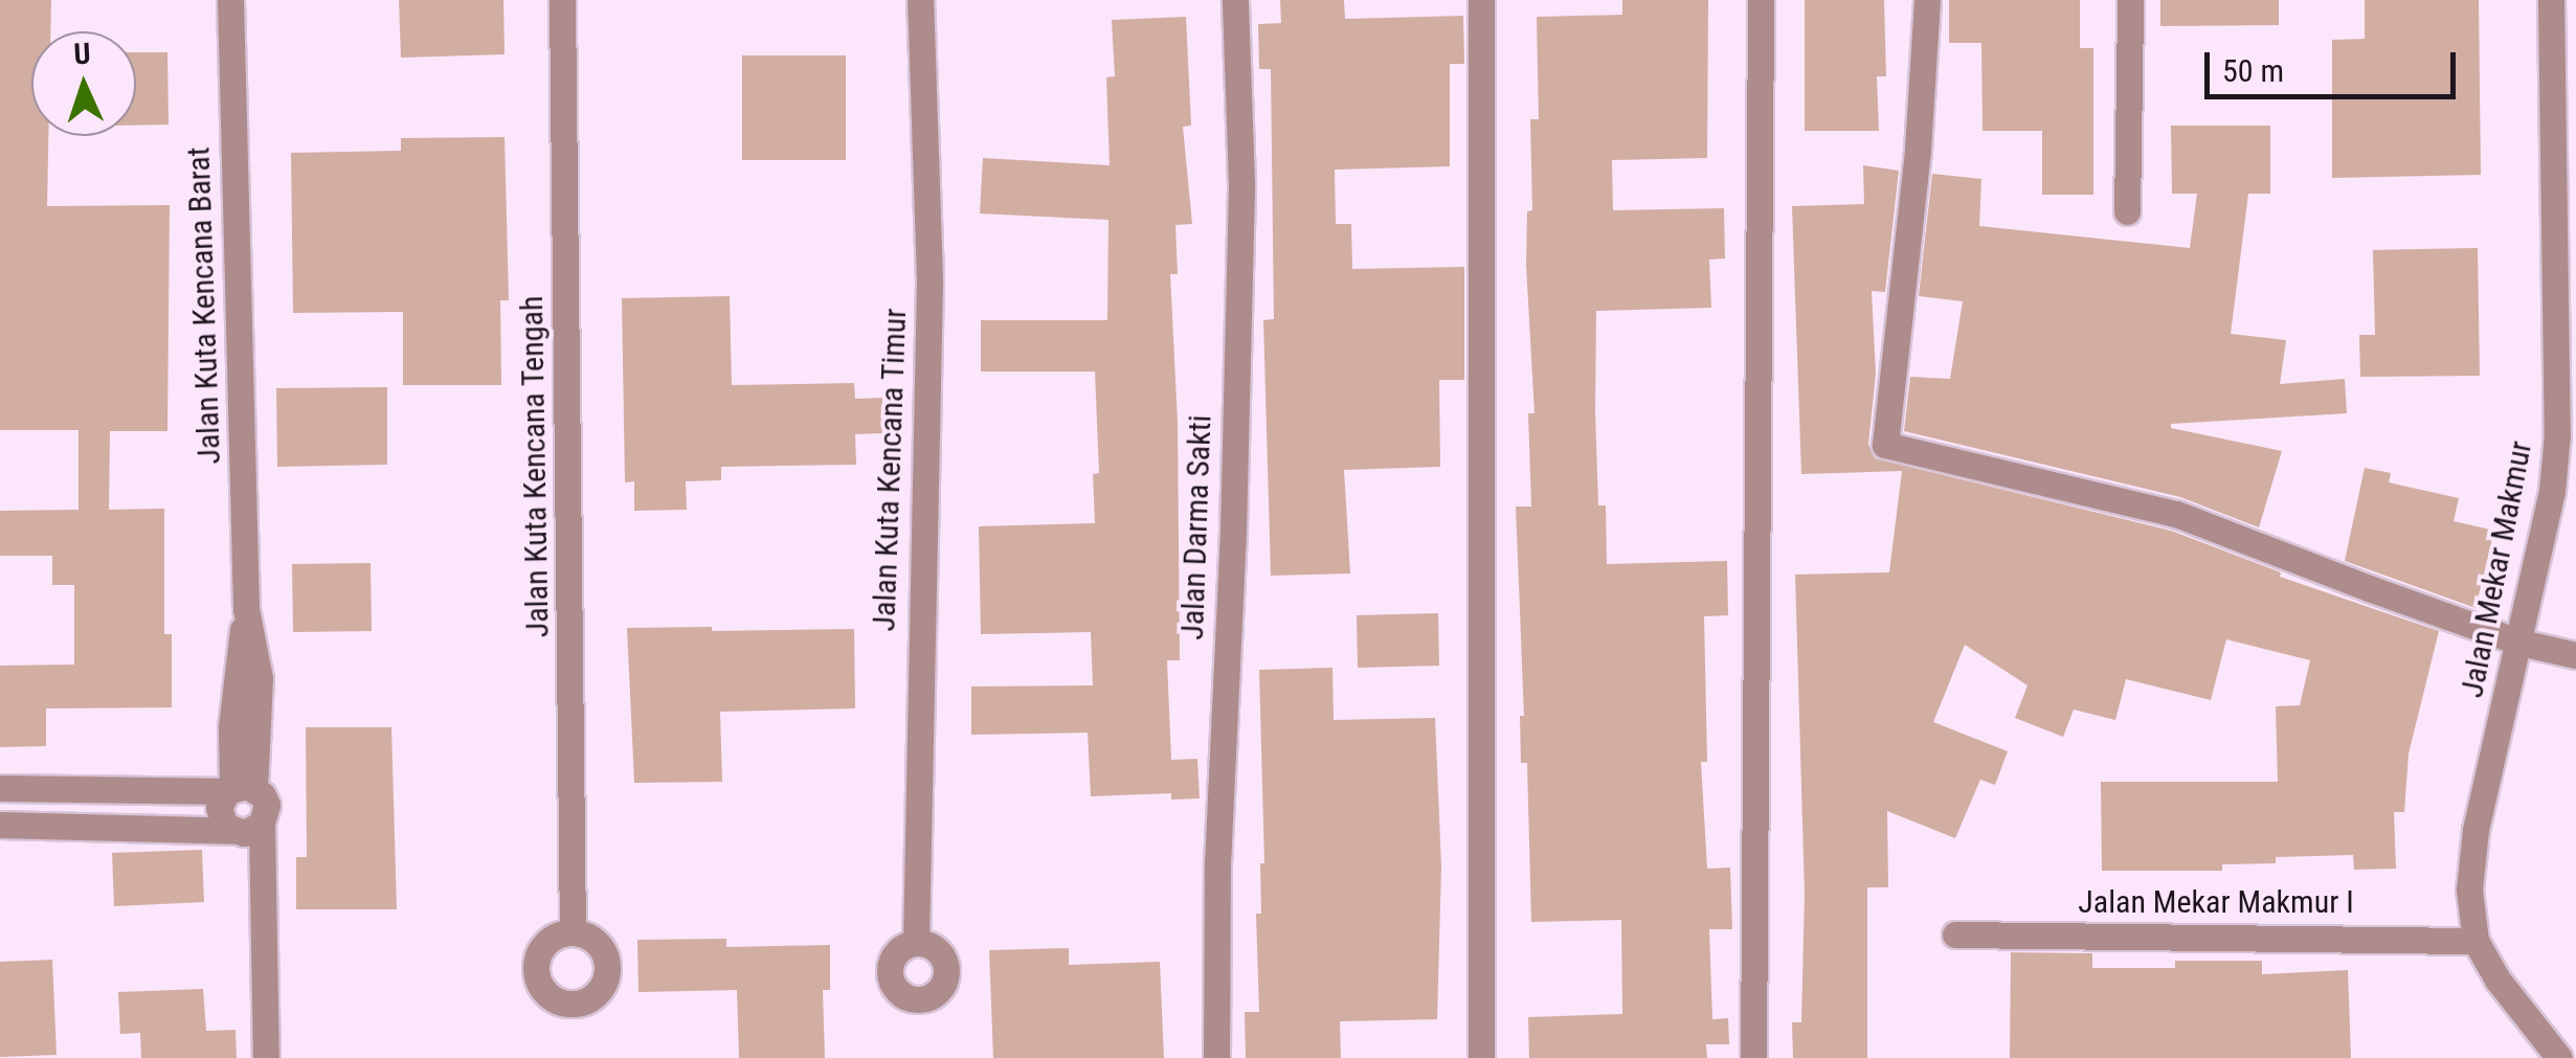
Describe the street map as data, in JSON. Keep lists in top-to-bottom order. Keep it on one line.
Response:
{"streets":{"street":["Jalan Kuta Kencana Barat","Jalan Kuta Kencana Tengah","Jalan Kuta Kencana Timur","Jalan Darma Sakti","Jalan Mekar Makmur","Jalan Mekar Makmur I"]},"crossings":[["Jalan Mekar Makmur","Jalan Mekar Makmur I"]],"scale_bar":"50 m","north":"top"}
